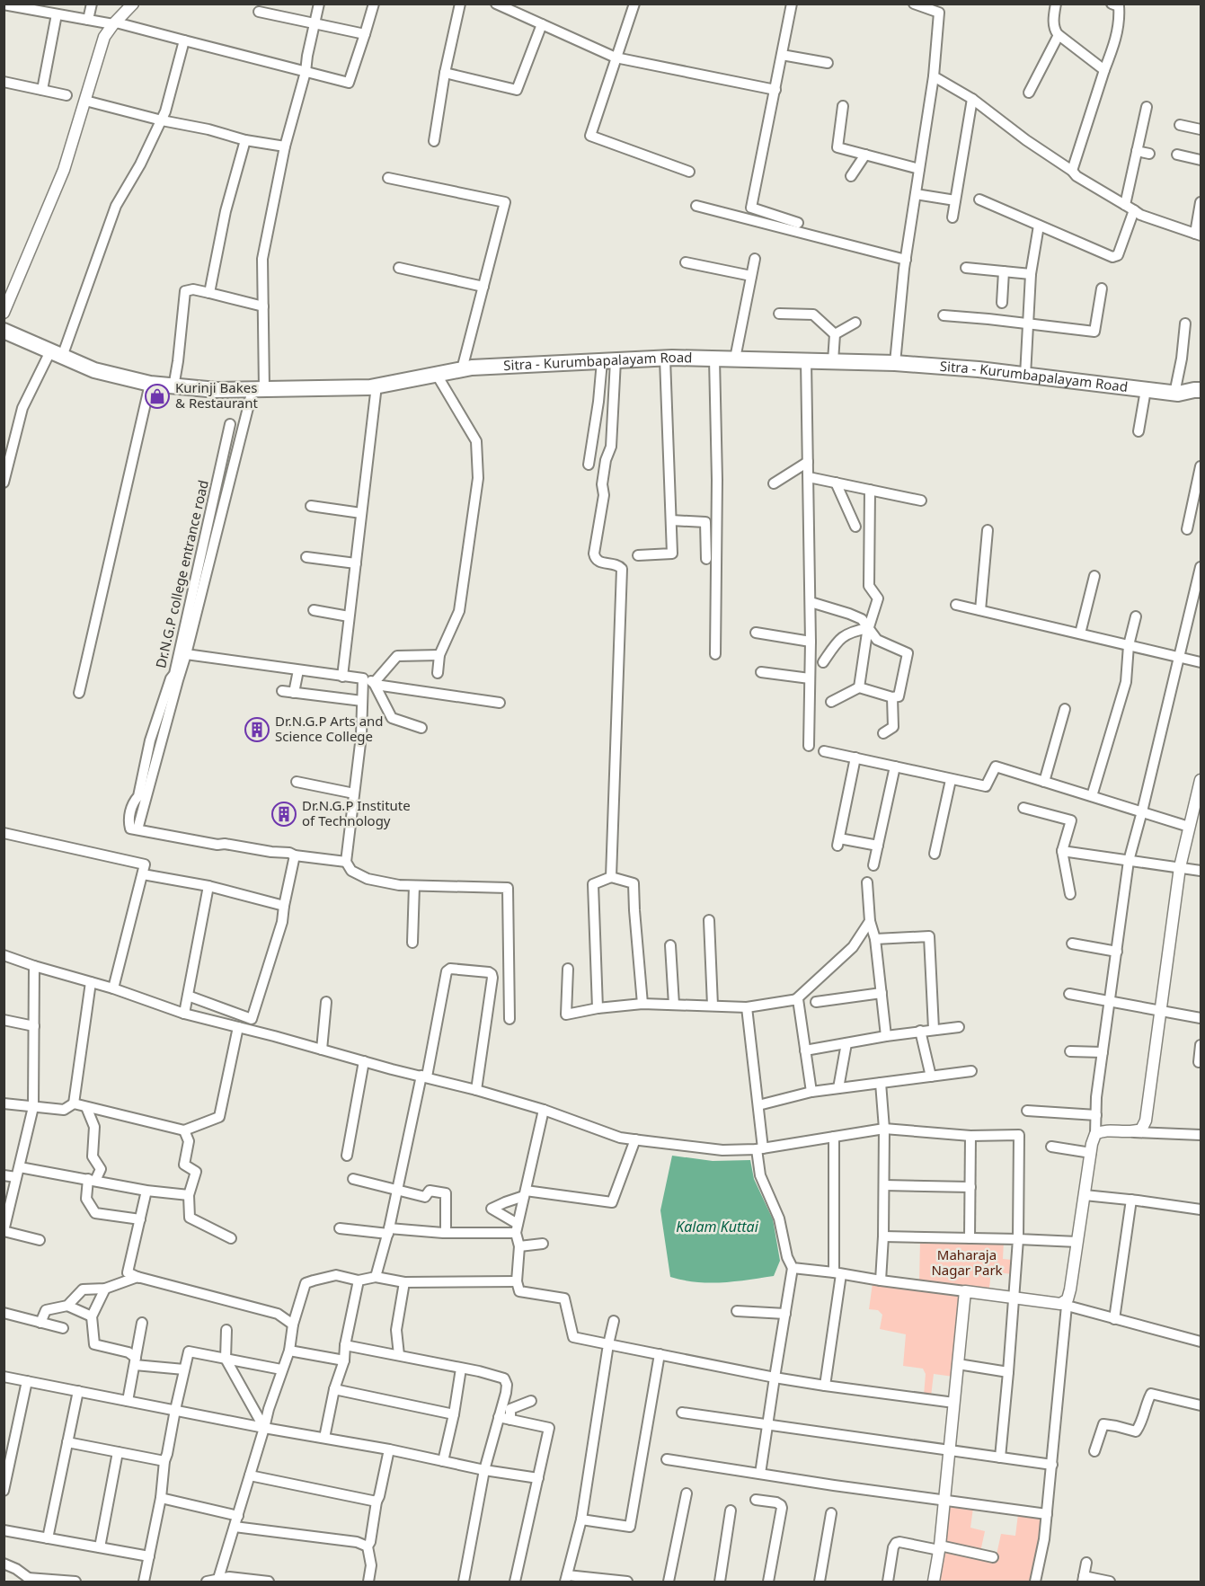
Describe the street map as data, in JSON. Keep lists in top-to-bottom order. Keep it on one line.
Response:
{"streets":{"main road":["Sitra - Kurumbapalayam Road"],"street":["Dr.N.G.P college entrance road"]},"water":["Kalam Kuttai"],"parks":["Maharaja Nagar Park"],"places":{"shop":["Kurinji Bakes & Restaurant"],"building":["Dr.N.G.P Arts and Science College","Dr.N.G.P Institute of Technology"]}}
